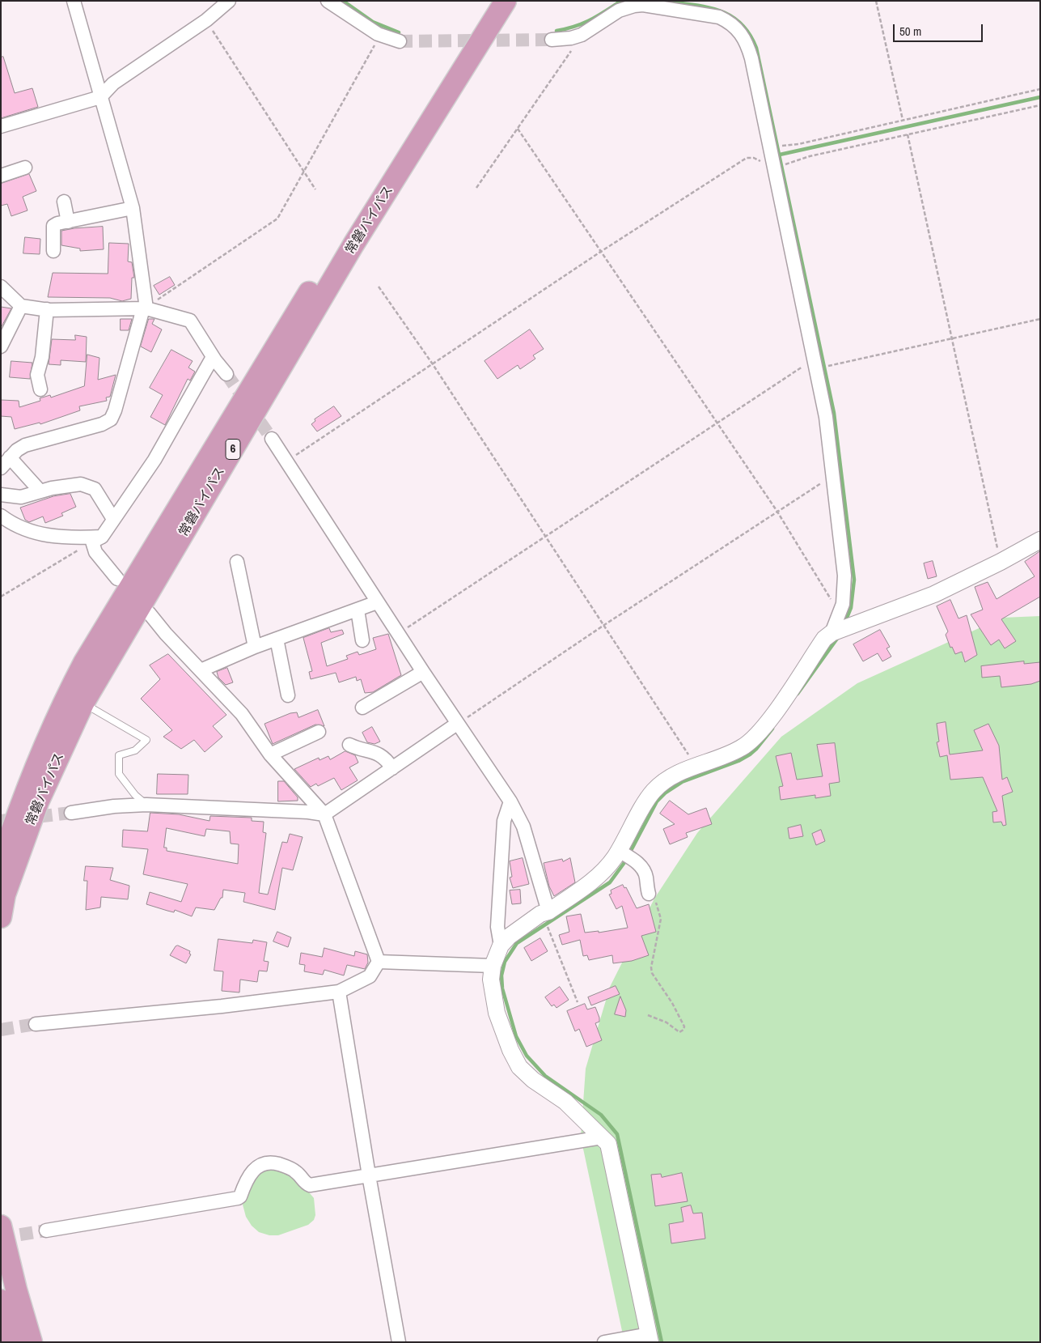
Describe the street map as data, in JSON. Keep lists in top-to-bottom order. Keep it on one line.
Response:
{"streets":{"highway":["常磐バイパス","6"]},"scale_bar":"50 m"}
